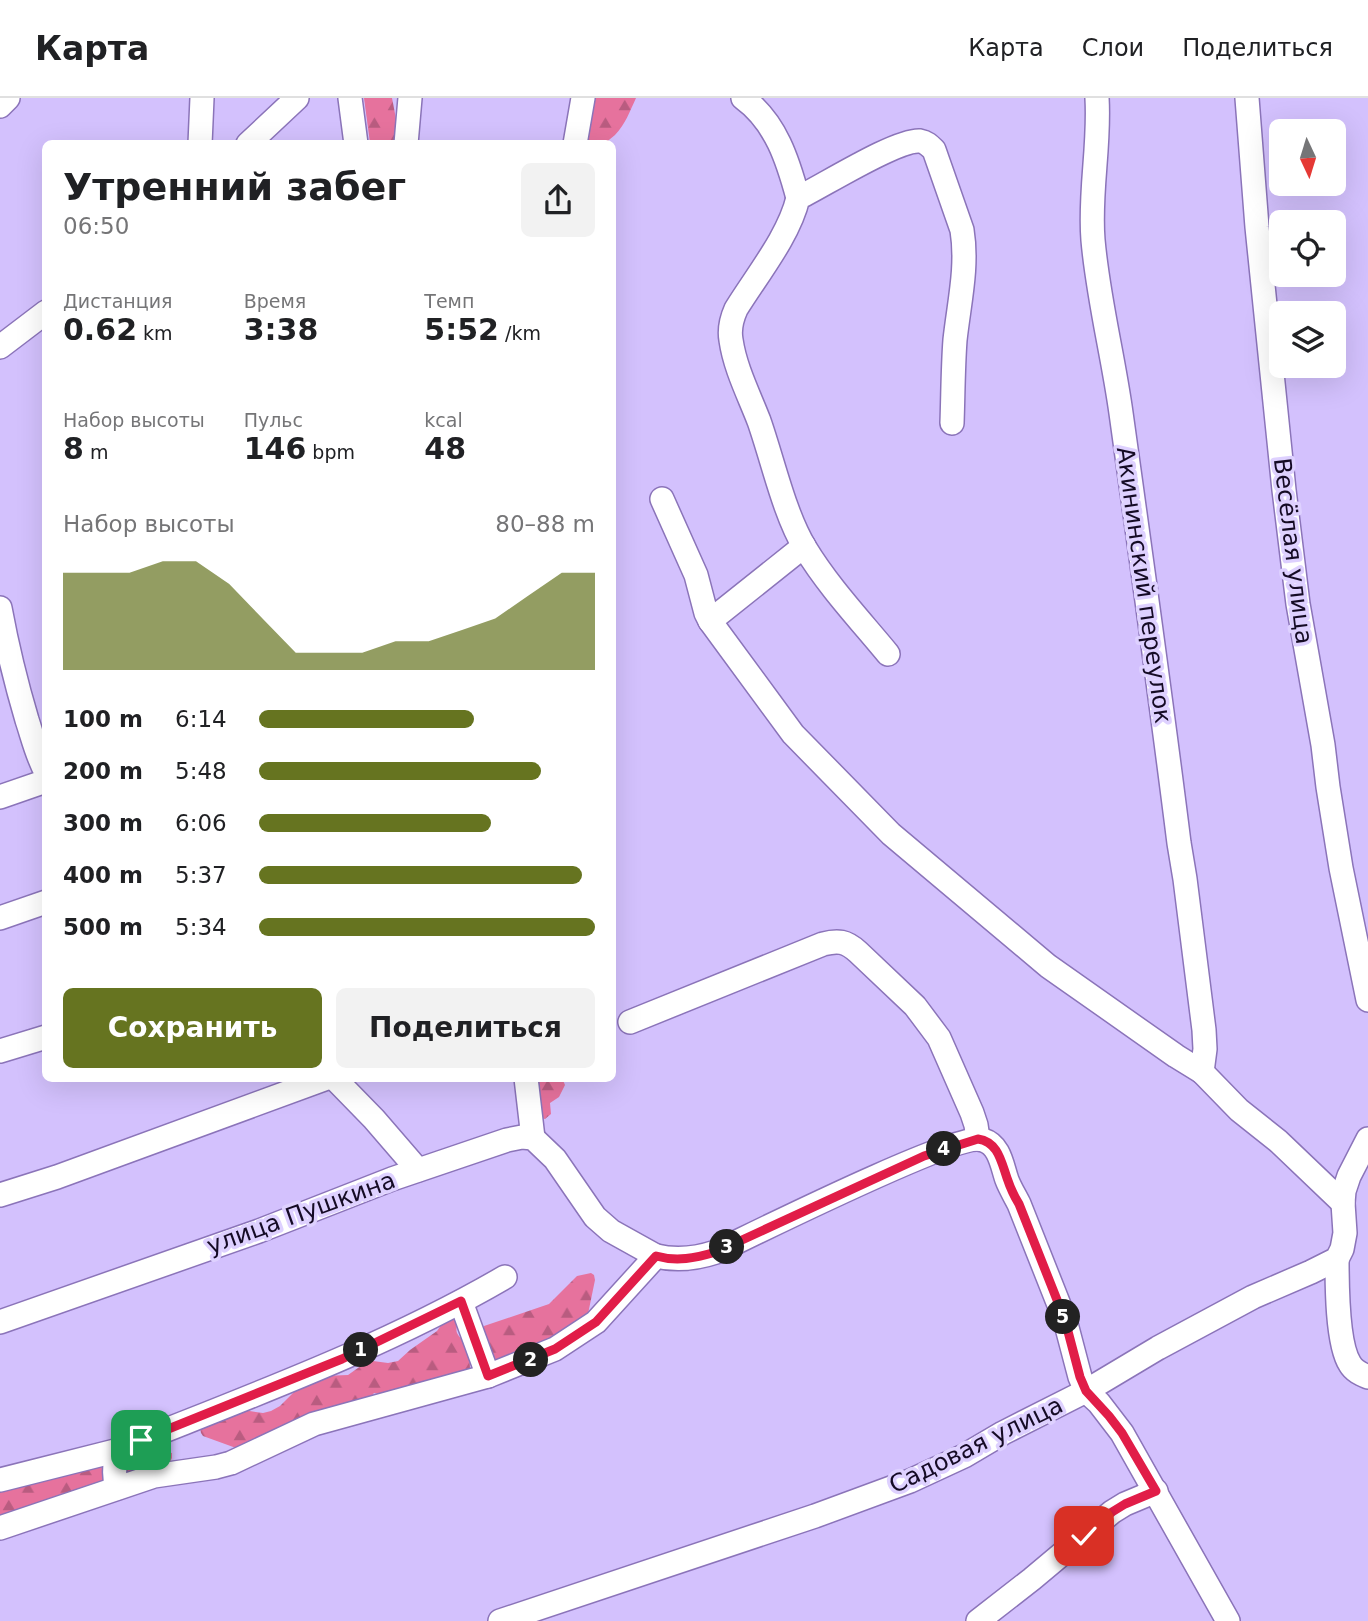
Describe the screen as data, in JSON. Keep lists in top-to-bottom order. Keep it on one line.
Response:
{"streets":{"street":["Весёлая улица","Акининский переулок","улица Пушкина","Садовая улица"]},"north":"bottom","page":{"header":"Карта","nav":["Карта","Слои","Поделиться"],"heading":["Утренний забег","06:50"],"stats":[["Дистанция","0.62 km"],["Время","3:38"],["Темп","5:52 /km"],["Набор высоты","8 m"],["Пульс","146 bpm"],["kcal","48"]],"chart":["Набор высоты","80–88 m"],"list":[{"name":"100 m","note":"6:14"},{"name":"200 m","note":"5:48"},{"name":"300 m","note":"6:06"},{"name":"400 m","note":"5:37"},{"name":"500 m","note":"5:34"}],"buttons":["Сохранить","Поделиться"],"pins":["4","3","5","1","2"]}}
